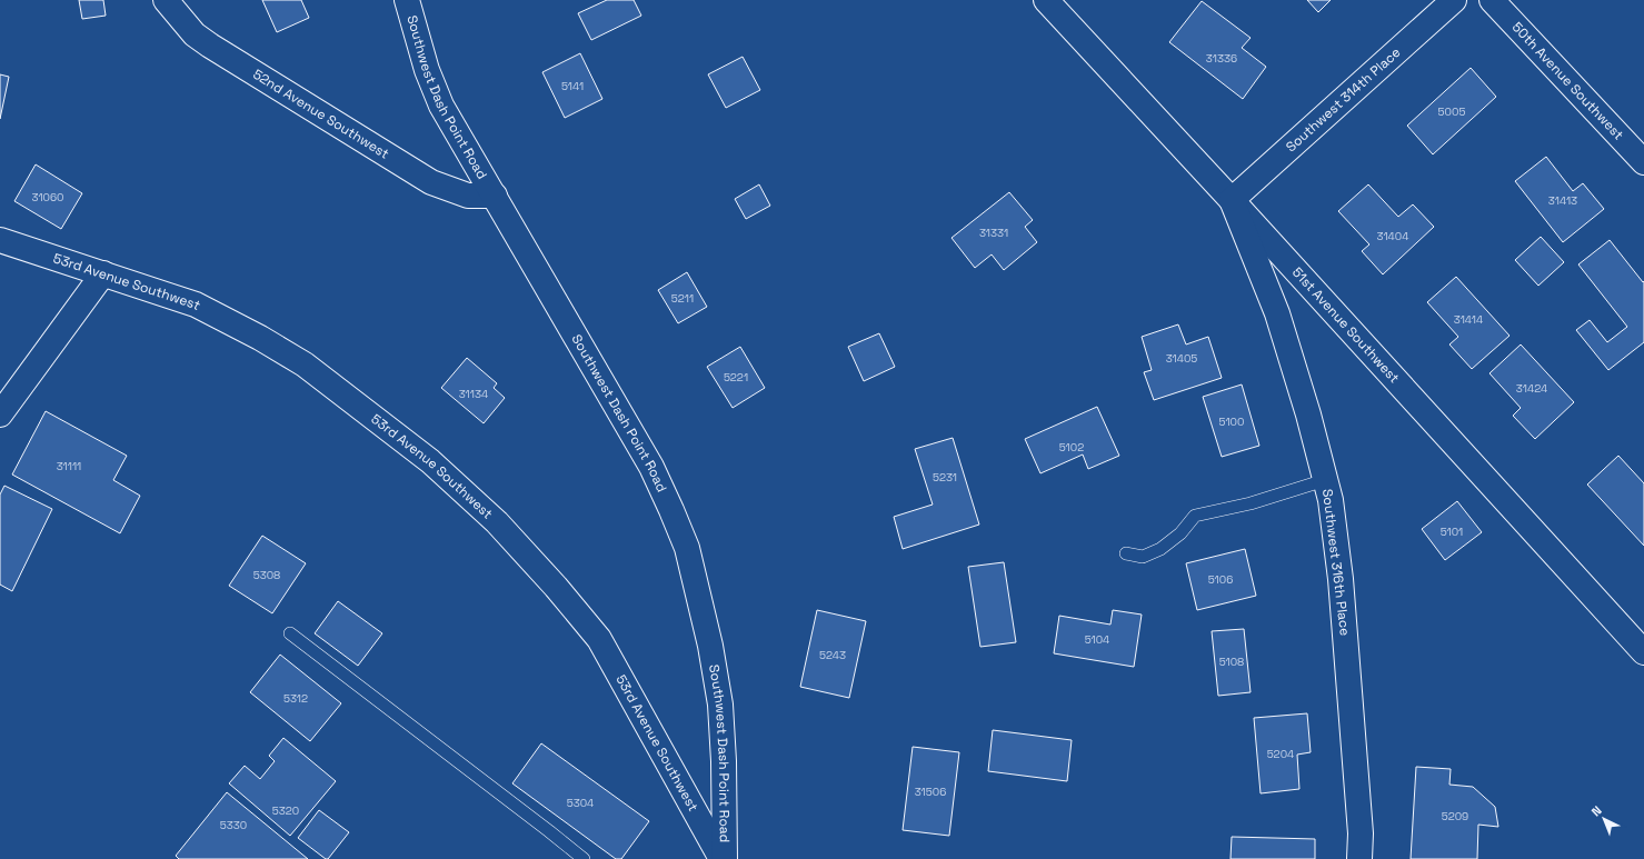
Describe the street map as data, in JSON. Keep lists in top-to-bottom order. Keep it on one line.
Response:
{"streets":{"street":["50th Avenue Southwest","Southwest Dash Point Road","Southwest 314th Place","52nd Avenue Southwest","53rd Avenue Southwest","51st Avenue Southwest","Southwest 316th Place"]},"crossings":[["Southwest Dash Point Road","52nd Avenue Southwest"],["Southwest 314th Place","51st Avenue Southwest"],["Southwest 314th Place","Southwest 316th Place"],["51st Avenue Southwest","Southwest 316th Place"]],"house_numbers":["31336","5141","5005","31060","31413","31331","31404","5211","31414","31405","5221","31424","31134","5100","5102","31111","5231","5101","5308","5106","5104","5243","5108","5312","5204","31506","5304","5320","5209","5330"],"north":"top left"}
